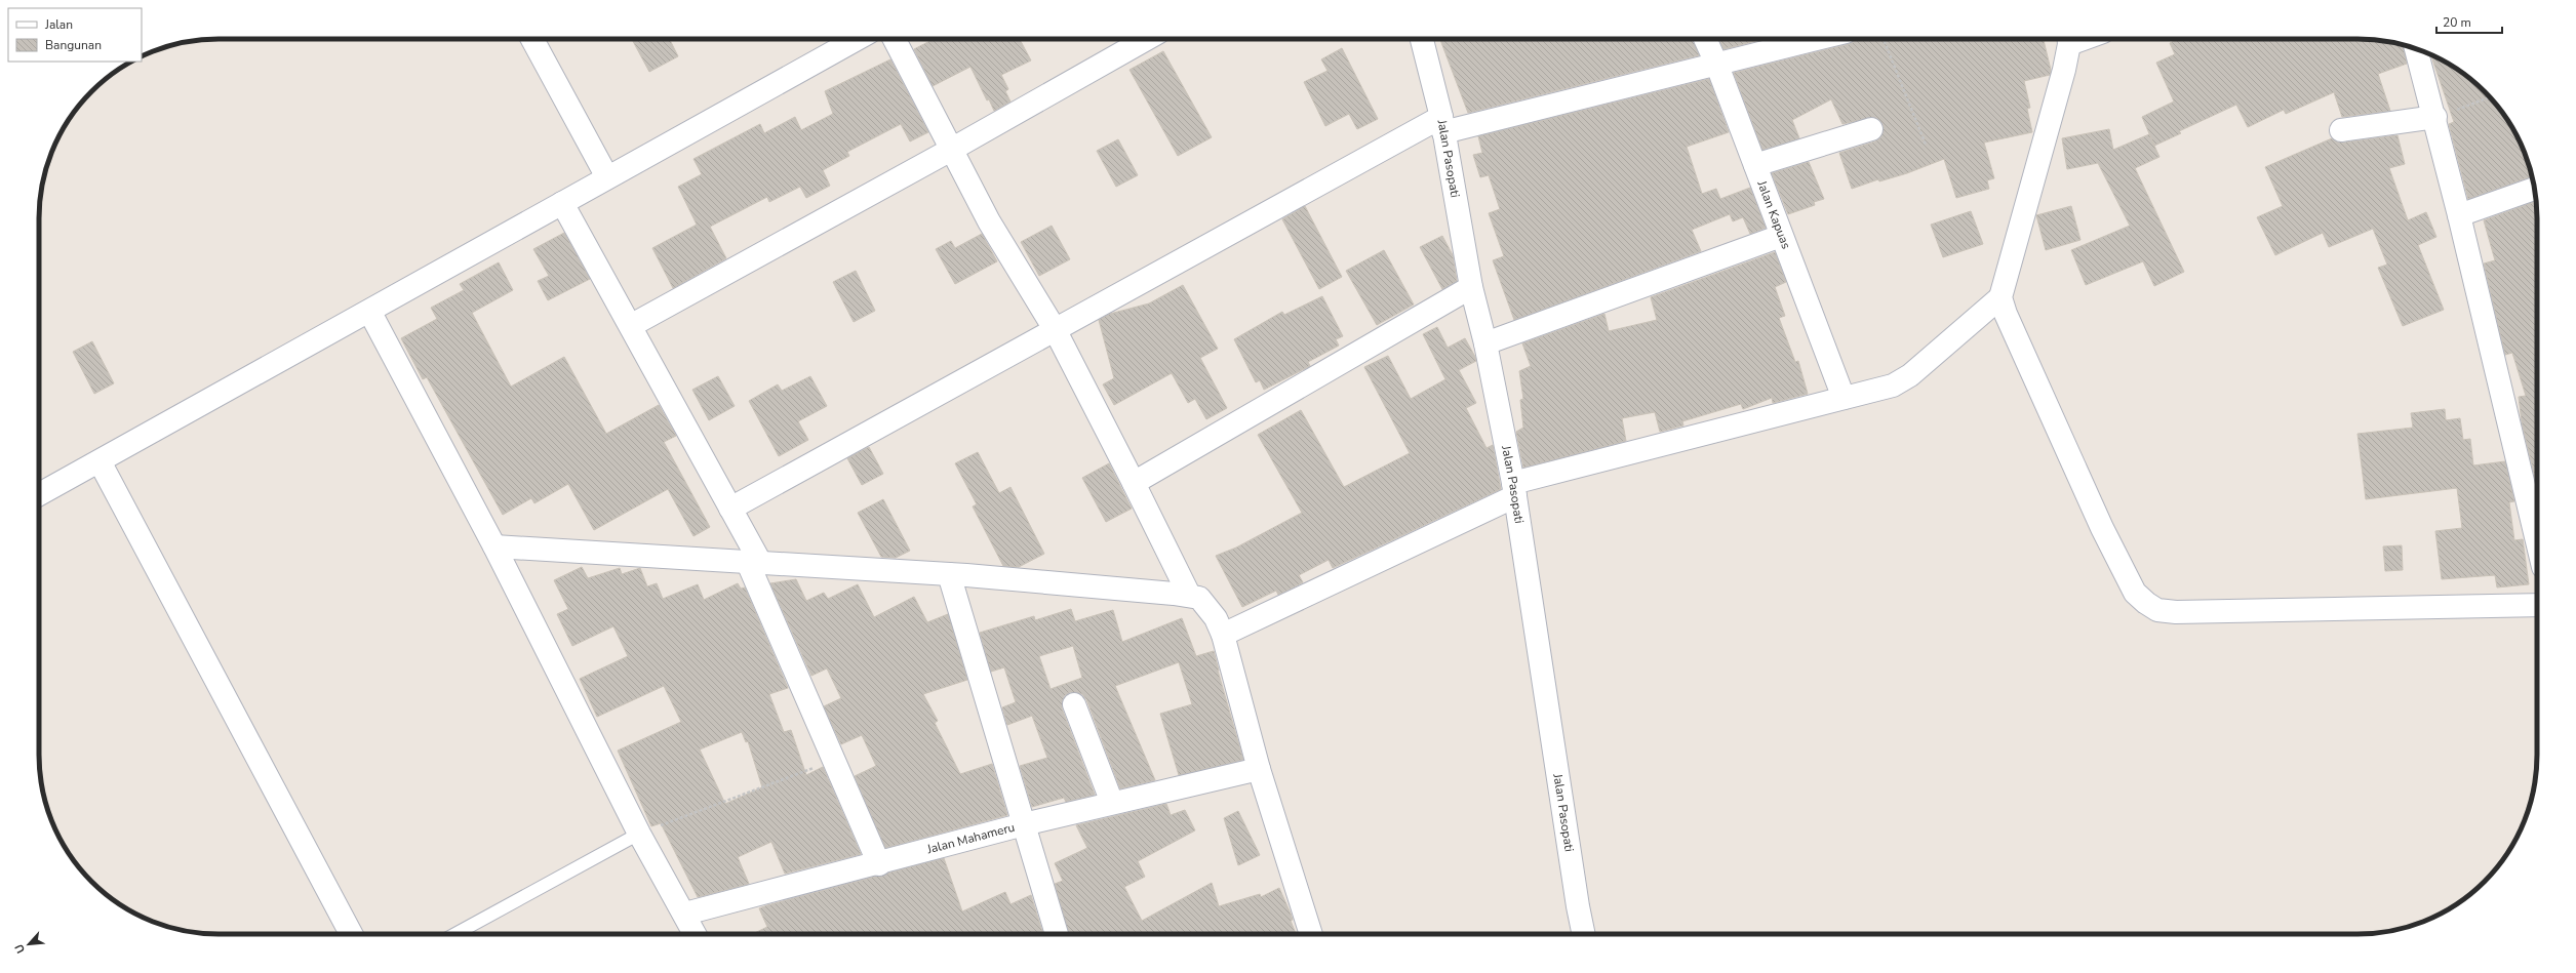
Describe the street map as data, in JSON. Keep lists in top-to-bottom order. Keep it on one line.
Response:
{"streets":{"street":["Jalan Pasopati","Jalan Kapuas","Jalan Mahameru"]},"legend":["Jalan","Bangunan"],"scale_bar":"20 m","north":"bottom left"}
